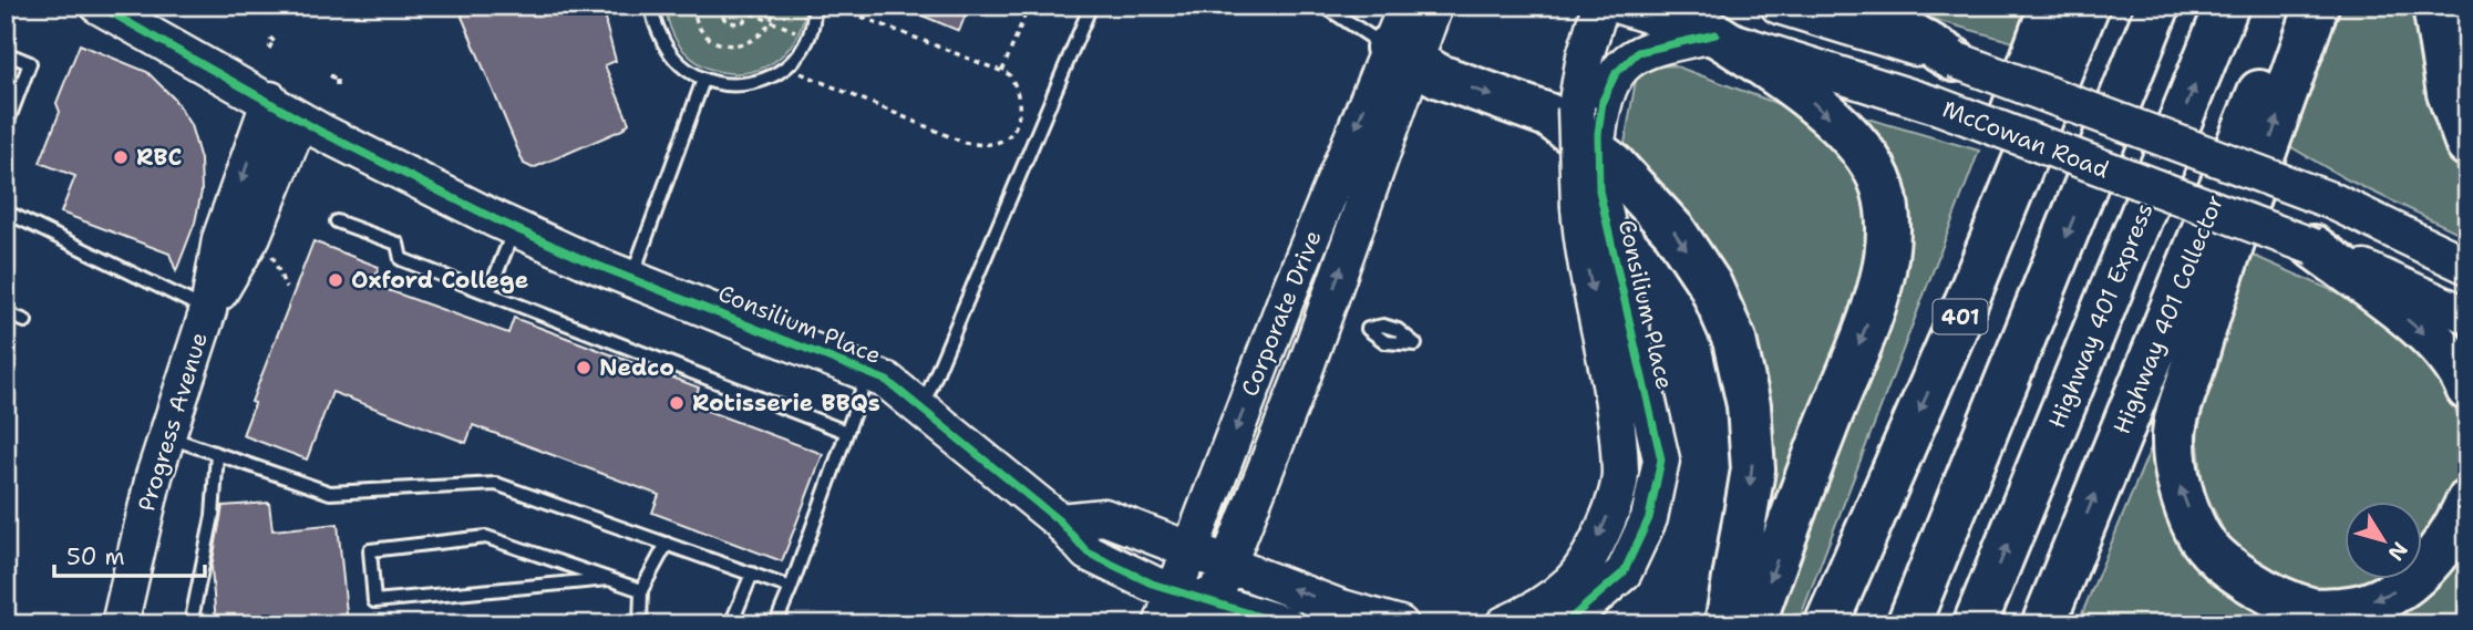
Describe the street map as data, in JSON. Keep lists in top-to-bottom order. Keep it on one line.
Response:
{"streets":{"highway":["Highway 401 Collector","Highway 401 Express","401"],"street":["McCowan Road","Consilium Place","Corporate Drive","Progress Avenue"]},"crossings":[["McCowan Road","Consilium Place"],["Consilium Place","Corporate Drive"],["Consilium Place","Progress Avenue"]],"places":["RBC","Oxford College","Nedco","Rotisserie BBQs"],"scale_bar":"50 m","north":"bottom right"}
